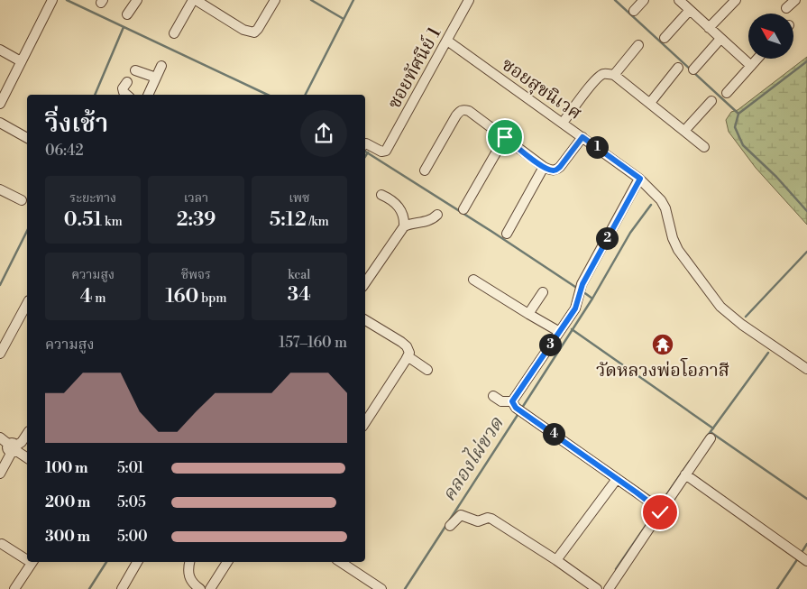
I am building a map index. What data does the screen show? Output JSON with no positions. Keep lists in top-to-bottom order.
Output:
{
  "streets": {
    "street": ["ซอยทัศนีย์ 1", "ซอยสุขนิเวศ"]
  },
  "crossings": [
    ["ซอยทัศนีย์ 1", "ซอยสุขนิเวศ"]
  ],
  "water": ["คลองไผ่ขวด"],
  "places": {
    "temple": ["วัดหลวงพ่อโอภาสี"]
  },
  "north": "top left",
  "page": {
    "heading": ["วิ่งเช้า", "06:42"],
    "pins": [
      "1",
      "2",
      "3",
      "4"
    ],
    "stats": [
      ["ระยะทาง", "0.51 km"],
      ["เวลา", "2:39"],
      ["เพซ", "5:12 /km"],
      ["ความสูง", "4 m"],
      ["ชีพจร", "160 bpm"],
      ["kcal", "34"]
    ],
    "chart": ["ความสูง", "157–160 m"],
    "list": [
      {
        "name": "100 m",
        "note": "5:01"
      },
      {
        "name": "200 m",
        "note": "5:05"
      },
      {
        "name": "300 m",
        "note": "5:00"
      }
    ]
  }
}
